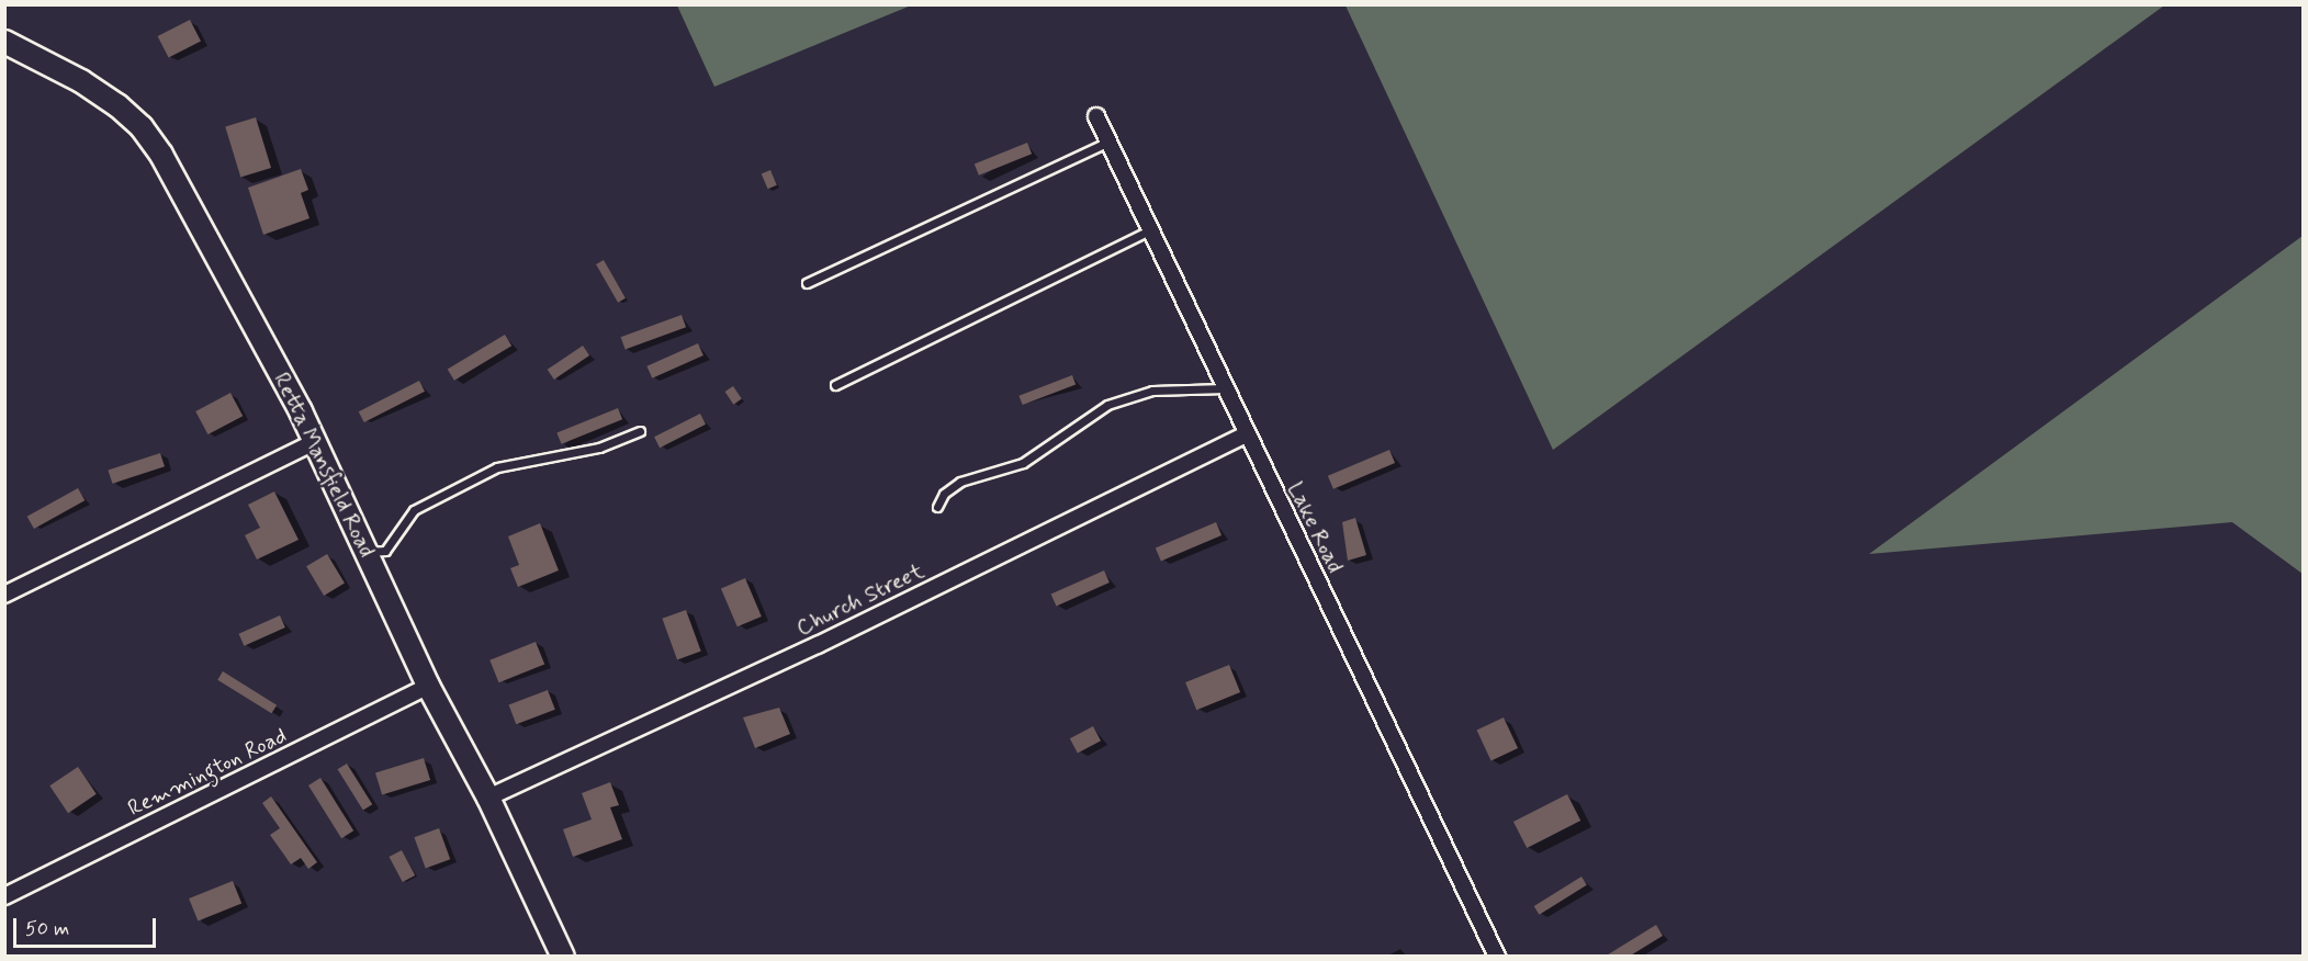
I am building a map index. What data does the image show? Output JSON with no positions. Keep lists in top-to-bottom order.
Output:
{
  "streets": {
    "street": [
      "Retta Mansfield Road",
      "Lake Road",
      "Church Street",
      "Remmington Road"
    ]
  },
  "crossings": [
    ["Retta Mansfield Road", "Church Street"],
    ["Retta Mansfield Road", "Remmington Road"],
    ["Lake Road", "Church Street"]
  ],
  "scale_bar": "50 m"
}
